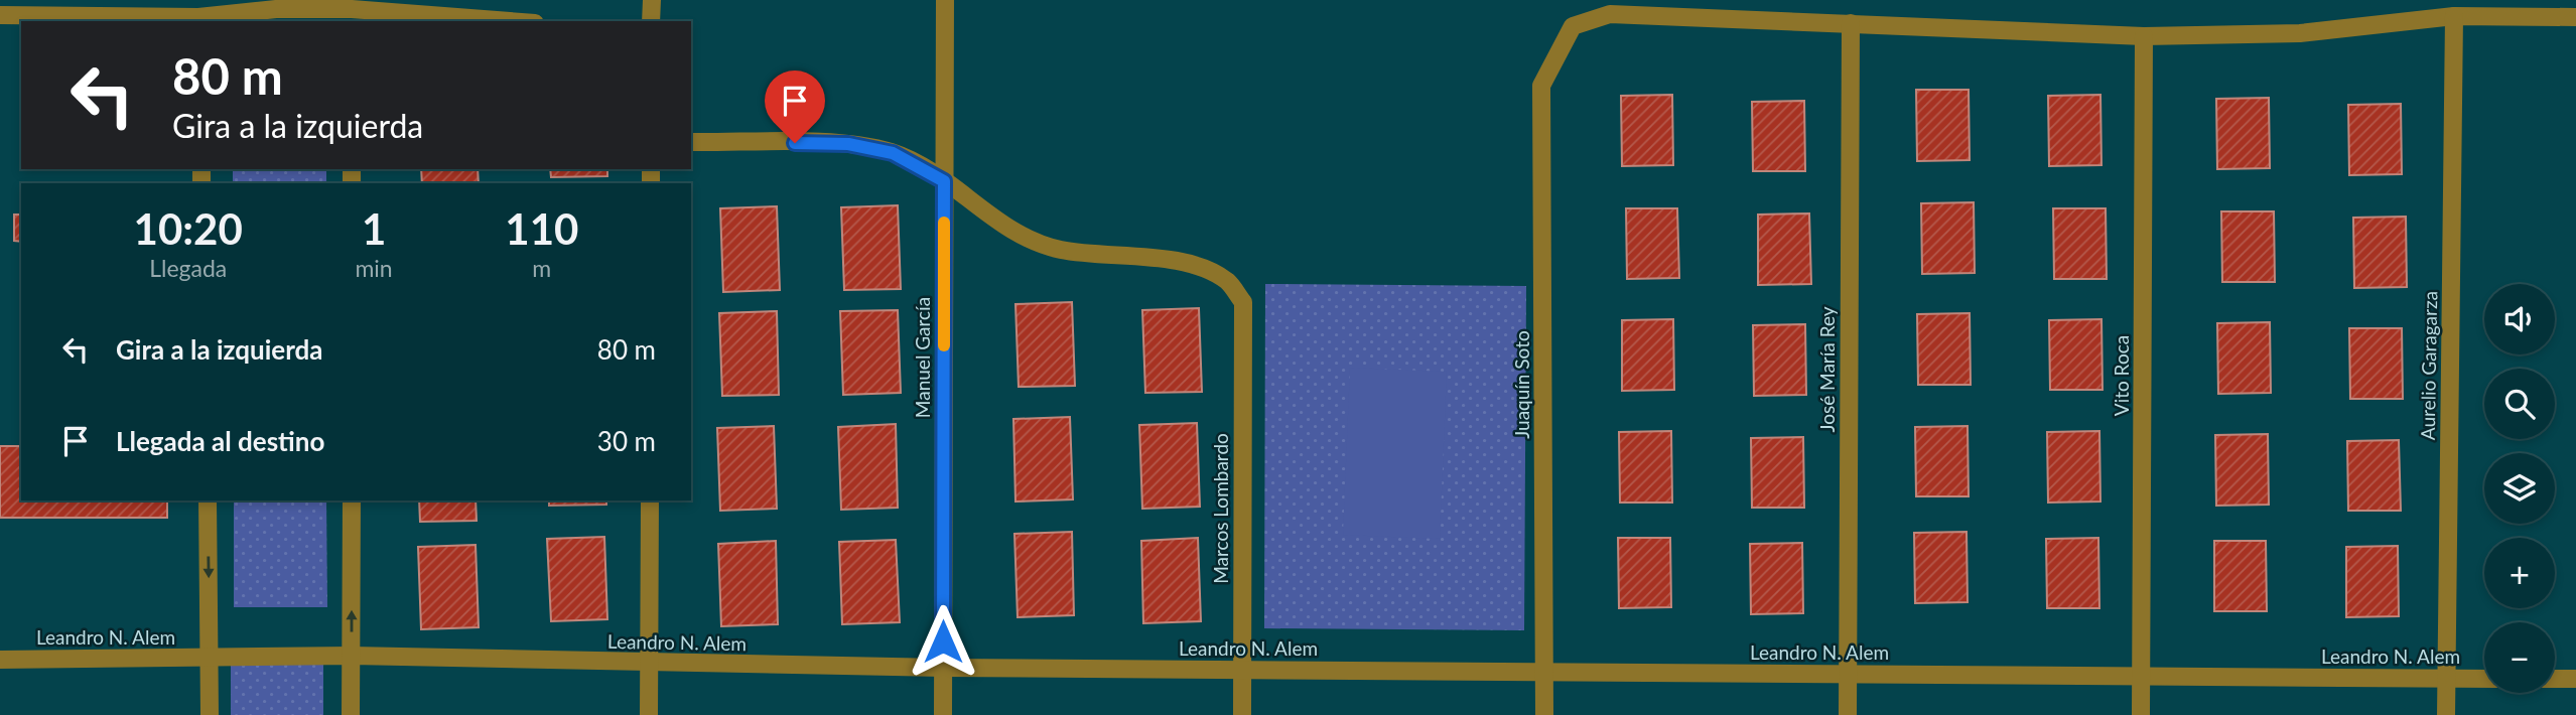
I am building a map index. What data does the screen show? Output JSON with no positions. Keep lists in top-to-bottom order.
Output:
{
  "streets": {
    "street": [
      "Manuel García",
      "Aurelio Garagarza",
      "José María Rey",
      "Vito Roca",
      "Juaquín Soto",
      "Marcos Lombardo",
      "Leandro N. Alem"
    ]
  },
  "crossings": [
    ["Manuel García", "Marcos Lombardo"],
    ["Manuel García", "Leandro N. Alem"],
    ["Aurelio Garagarza", "Juaquín Soto"],
    ["Aurelio Garagarza", "Leandro N. Alem"],
    ["José María Rey", "Juaquín Soto"],
    ["José María Rey", "Leandro N. Alem"],
    ["Vito Roca", "Juaquín Soto"],
    ["Vito Roca", "Leandro N. Alem"],
    ["Juaquín Soto", "Leandro N. Alem"],
    ["Marcos Lombardo", "Leandro N. Alem"]
  ],
  "page": {
    "turn": ["80 m", "Gira a la izquierda"],
    "eta": [
      "10:20",
      "Llegada",
      "1",
      "min",
      "110",
      "m"
    ],
    "map_buttons": ["+", "−"],
    "list": [
      {
        "name": "Gira a la izquierda",
        "value": "80 m"
      },
      {
        "name": "Llegada al destino",
        "value": "30 m"
      }
    ]
  }
}
